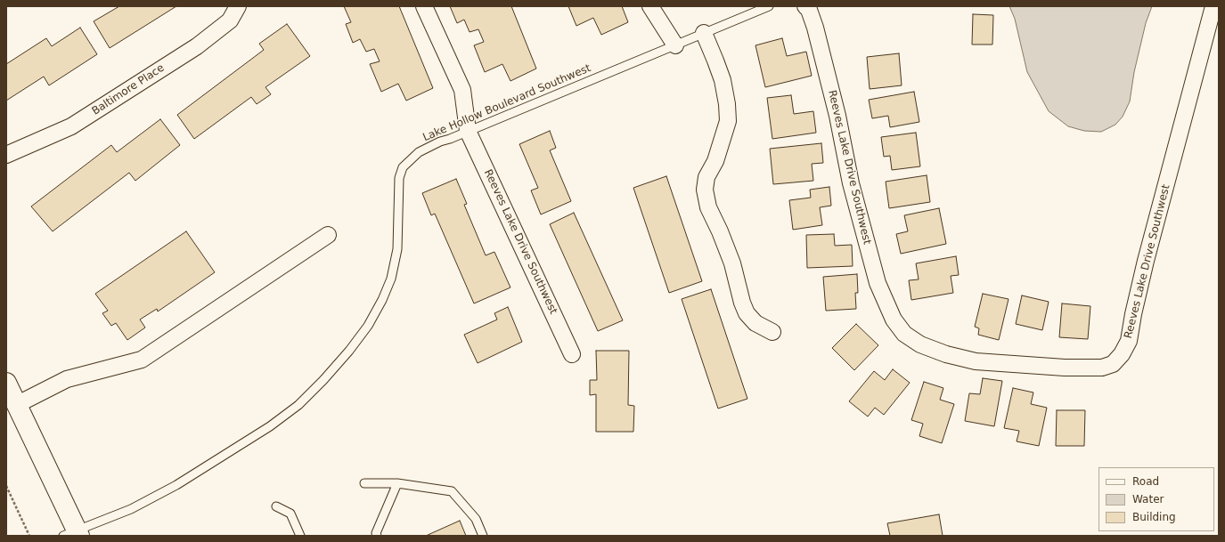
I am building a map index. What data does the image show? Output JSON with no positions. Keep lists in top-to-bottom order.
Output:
{
  "streets": {
    "street": ["Baltimore Place", "Reeves Lake Drive Southwest"],
    "lane": ["Lake Hollow Boulevard Southwest"]
  },
  "crossings": [
    ["Lake Hollow Boulevard Southwest", "Reeves Lake Drive Southwest"]
  ],
  "legend": ["Road", "Water", "Building"]
}
